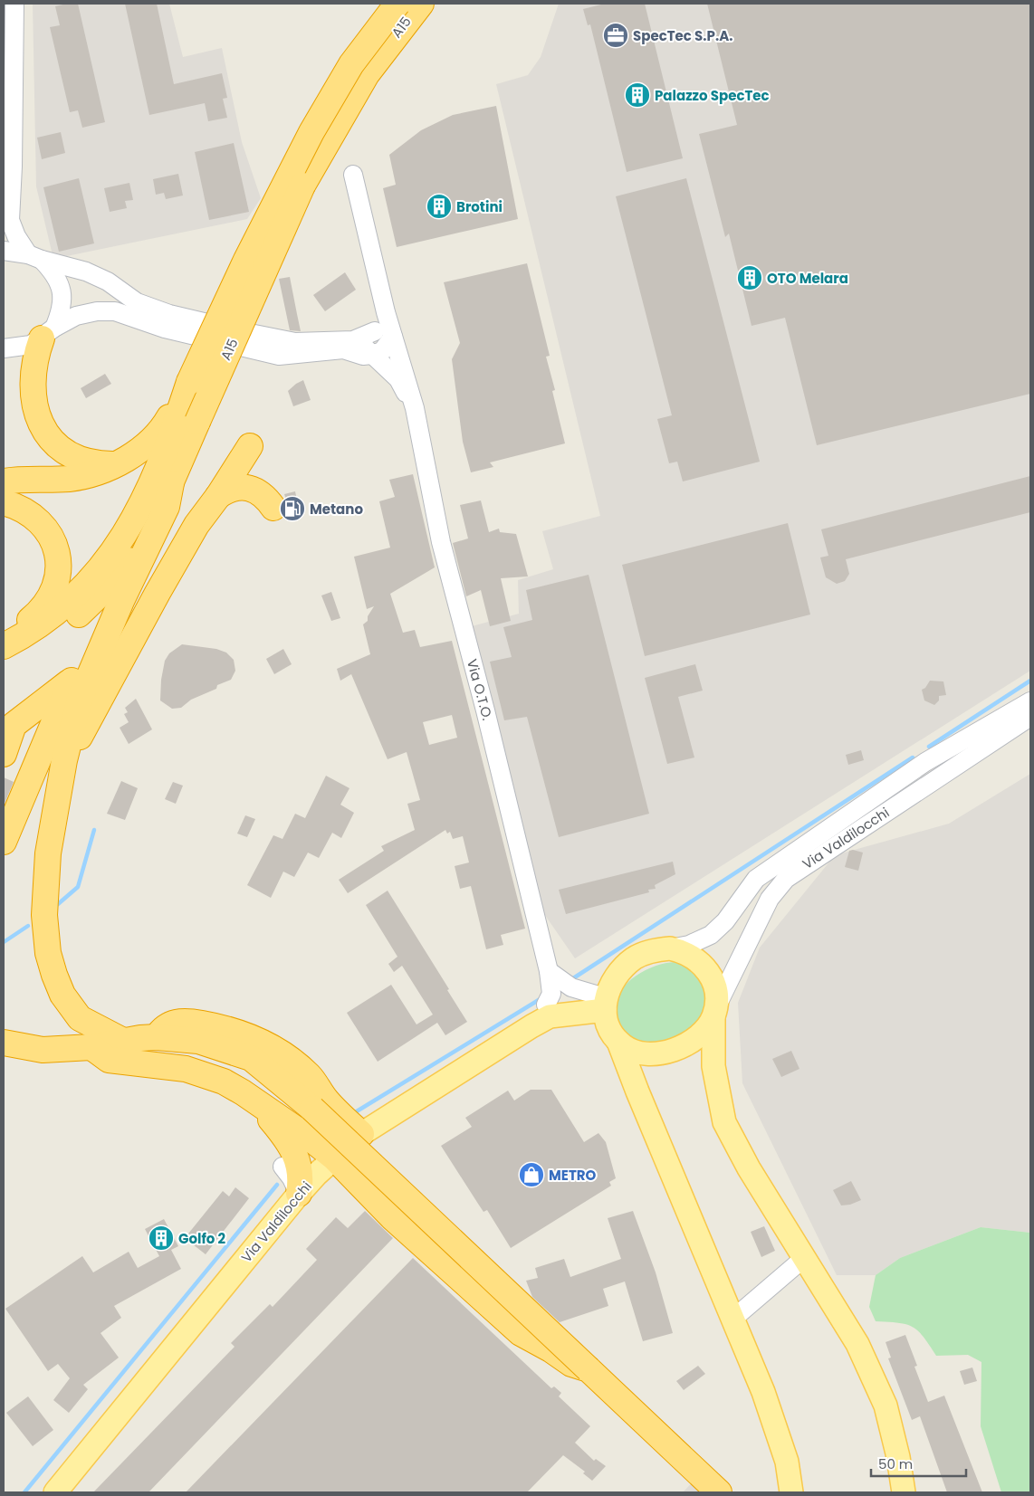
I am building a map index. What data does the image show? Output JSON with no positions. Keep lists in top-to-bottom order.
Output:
{
  "streets": {
    "highway": ["A15"],
    "main road": ["Via Valdilocchi"],
    "street": ["Via O.T.O."]
  },
  "crossings": [
    ["Via O.T.O.", "Via Valdilocchi"]
  ],
  "places": {
    "office": ["SpecTec S.P.A."],
    "building": [
      "Palazzo SpecTec",
      "Brotini",
      "OTO Melara",
      "Golfo 2"
    ],
    "fuel station": ["Metano"],
    "shop": ["METRO"]
  },
  "scale_bar": "50 m"
}
